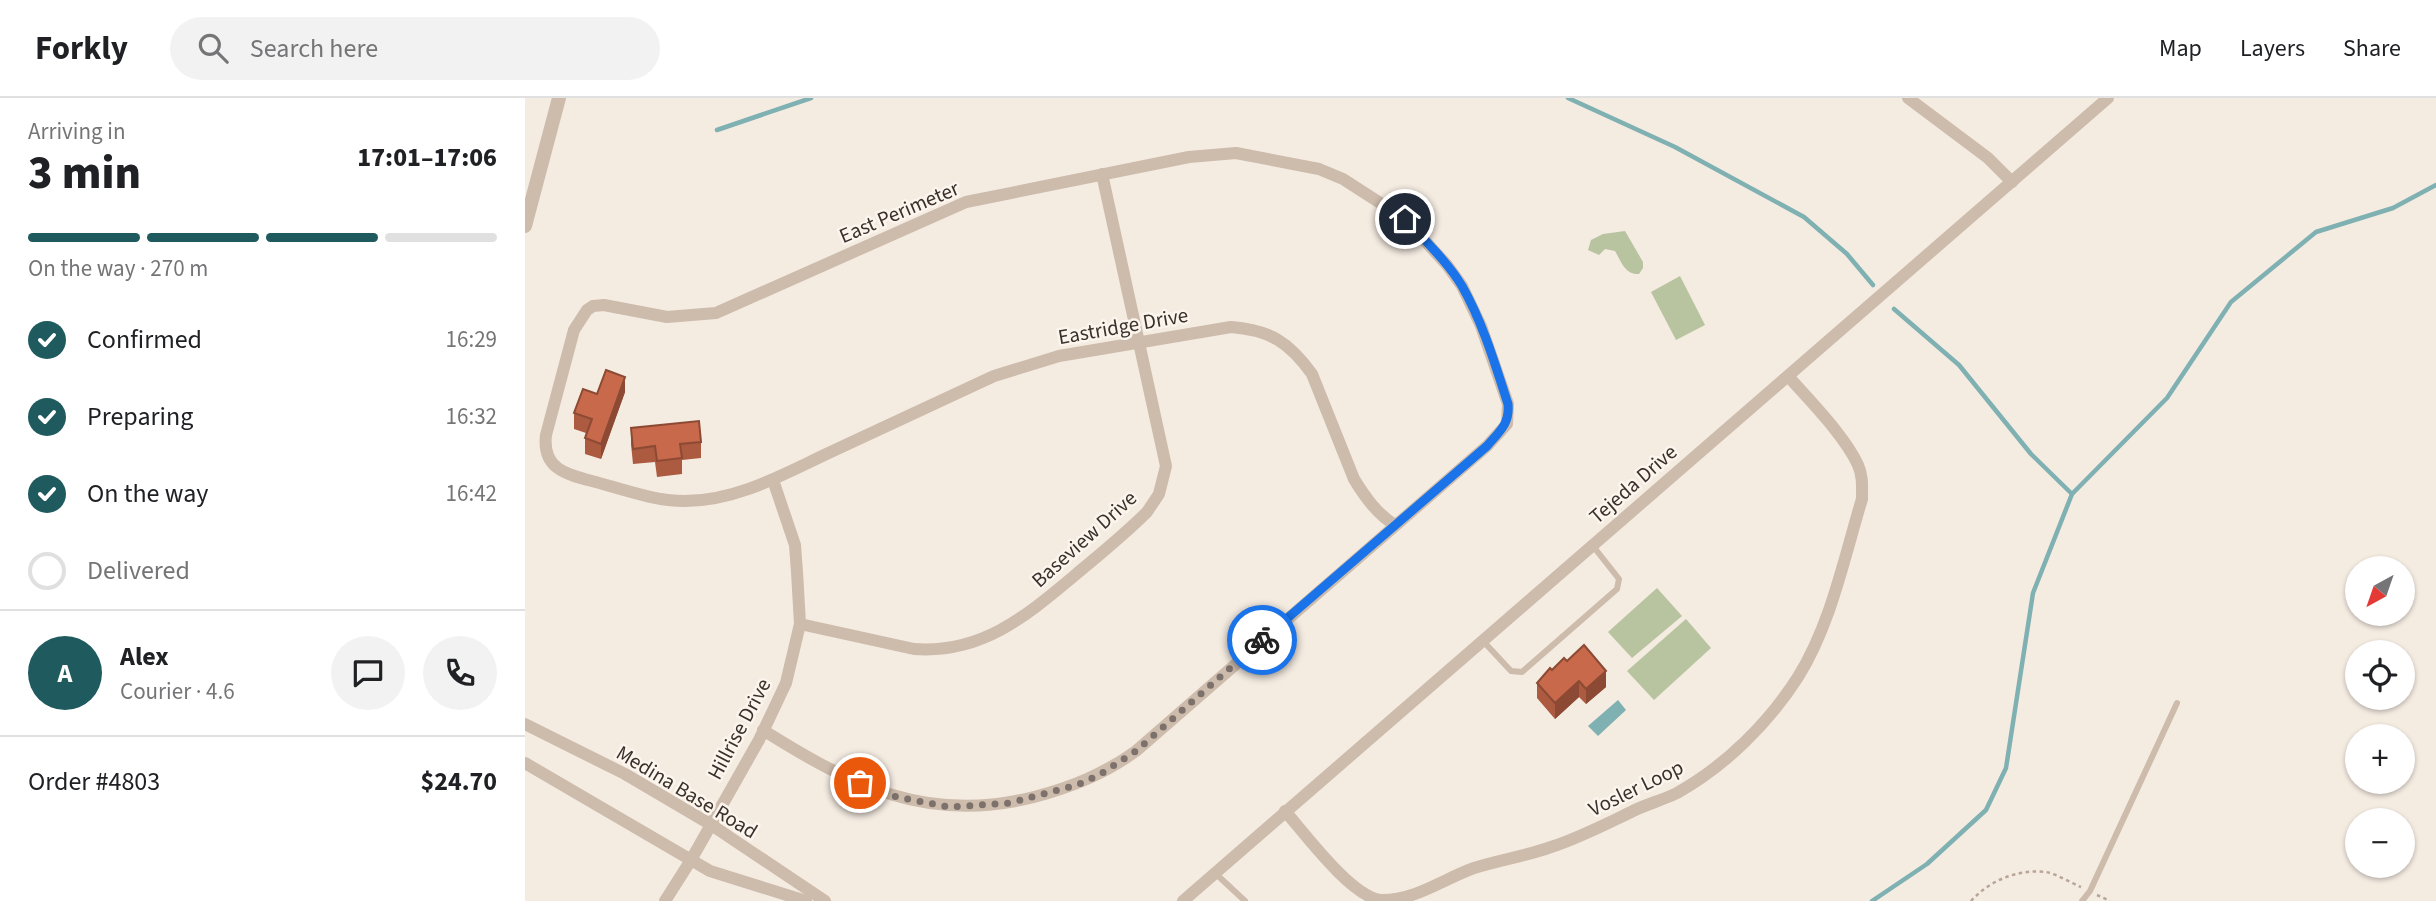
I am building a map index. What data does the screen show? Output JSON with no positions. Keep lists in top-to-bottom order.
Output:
{
  "streets": {
    "street": [
      "East Perimeter",
      "Eastridge Drive",
      "Tejeda Drive",
      "Baseview Drive",
      "Hillrise Drive",
      "Vosler Loop",
      "Medina Base Road"
    ]
  },
  "crossings": [
    ["East Perimeter", "Eastridge Drive"],
    ["East Perimeter", "Baseview Drive"],
    ["East Perimeter", "Hillrise Drive"],
    ["Eastridge Drive", "Baseview Drive"],
    ["Eastridge Drive", "Hillrise Drive"],
    ["Tejeda Drive", "Vosler Loop"],
    ["Baseview Drive", "Hillrise Drive"],
    ["Hillrise Drive", "Medina Base Road"]
  ],
  "north": "bottom left",
  "page": {
    "header": "Forkly",
    "search": "Search here",
    "nav": ["Map", "Layers", "Share"],
    "heading": ["3 min", "Arriving in", "17:01–17:06"],
    "panel": [
      "Alex",
      "Courier · 4.6",
      "Order #4803",
      "$24.70"
    ],
    "bar": "On the way · 270 m",
    "list": [
      ["Confirmed", "16:29"],
      ["Preparing", "16:32"],
      ["On the way", "16:42"],
      "Delivered"
    ],
    "map_buttons": ["+", "−"],
    "round": "A"
  }
}
